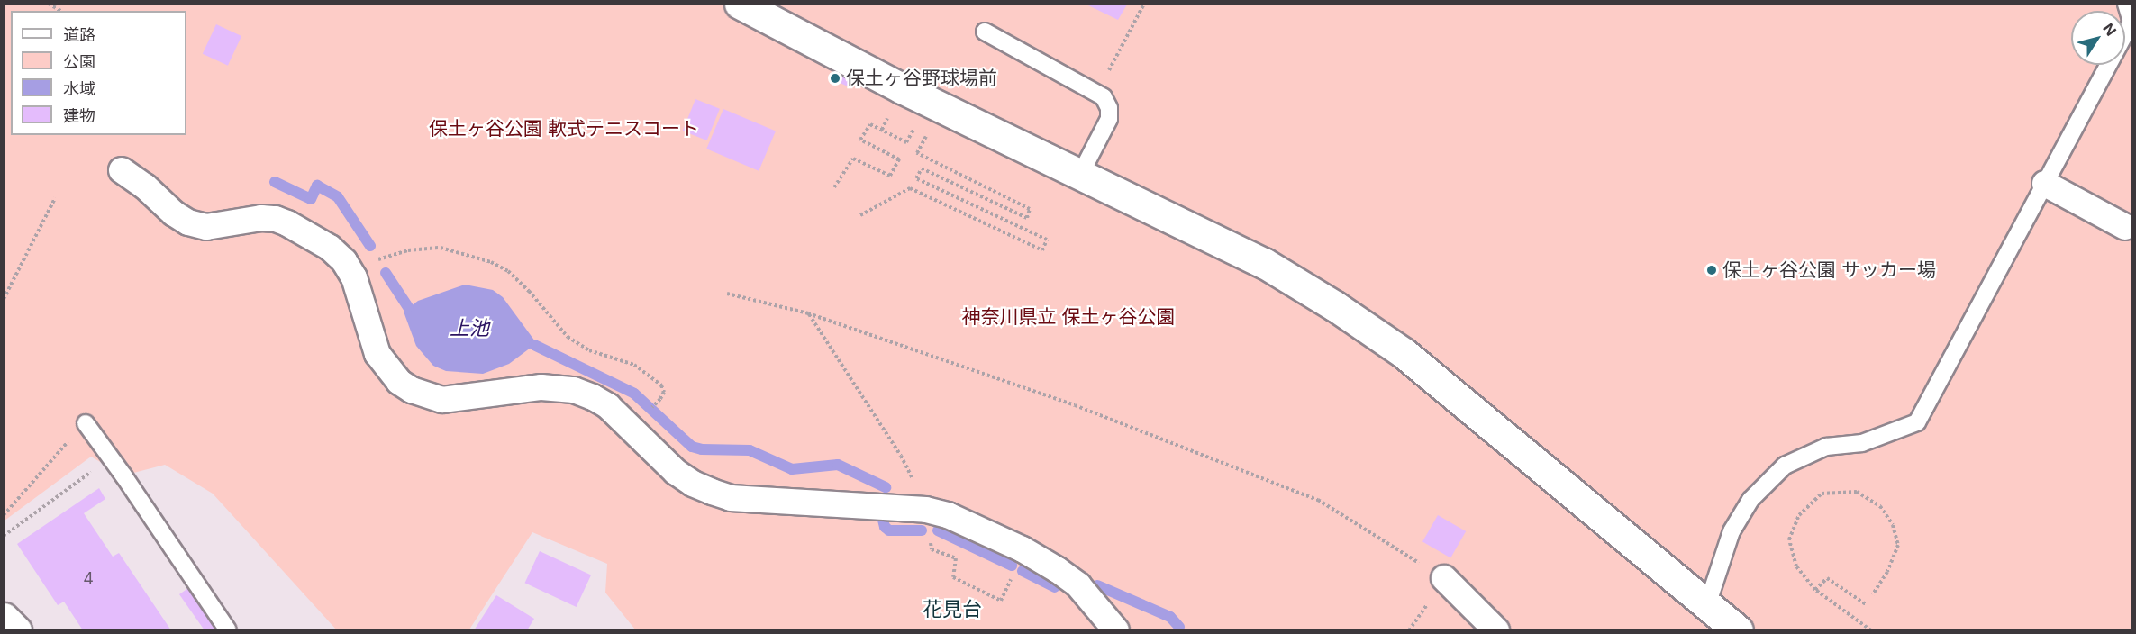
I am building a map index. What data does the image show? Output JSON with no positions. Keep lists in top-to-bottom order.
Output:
{
  "districts": ["花見台"],
  "water": ["上池"],
  "parks": ["保土ヶ谷公園 軟式テニスコート", "神奈川県立 保土ヶ谷公園"],
  "places": ["保土ヶ谷野球場前", "保土ヶ谷公園 サッカー場"],
  "house_numbers": ["4"],
  "legend": [
    "道路",
    "公園",
    "水域",
    "建物"
  ],
  "north": "top right"
}
